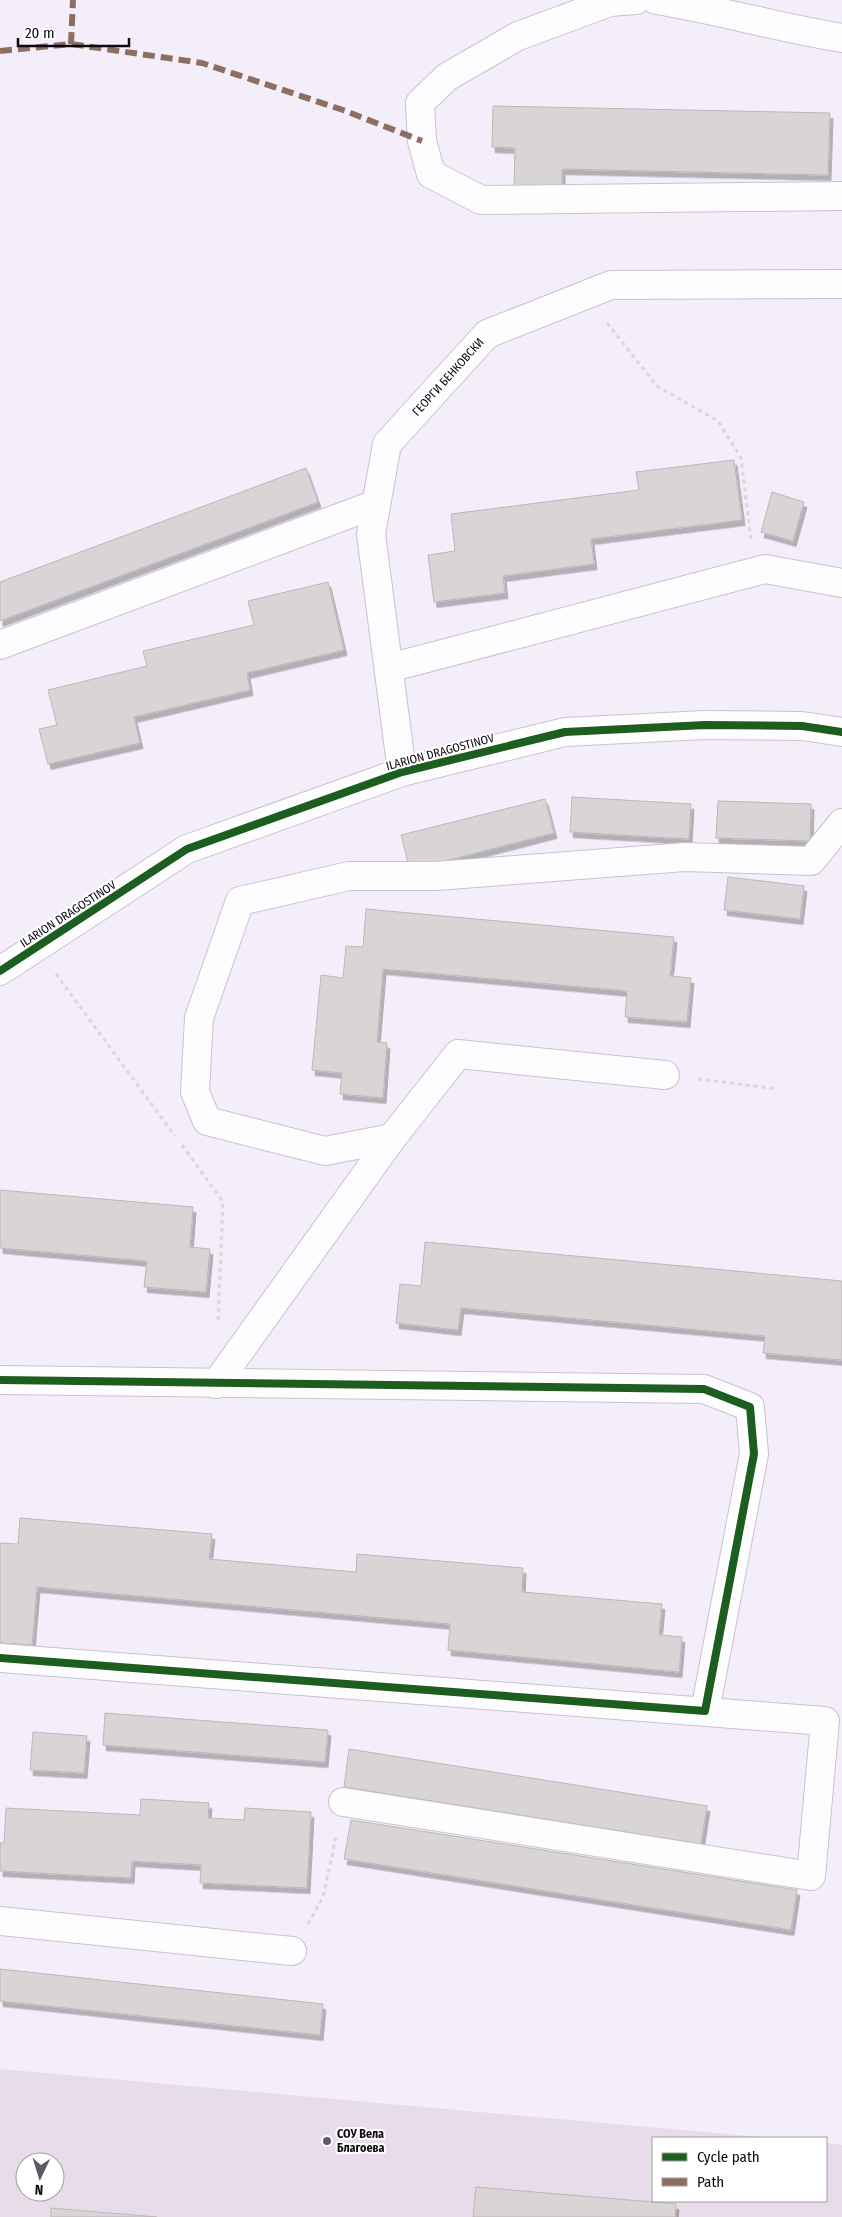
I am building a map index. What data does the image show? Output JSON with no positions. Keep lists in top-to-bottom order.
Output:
{
  "streets": {
    "street": ["ГЕОРГИ БЕНКОВСКИ", "ILARION DRAGOSTINOV"]
  },
  "crossings": [
    ["ГЕОРГИ БЕНКОВСКИ", "ILARION DRAGOSTINOV"]
  ],
  "places": ["СОУ Вела Благоева"],
  "legend": ["Cycle path", "Path"],
  "scale_bar": "20 m",
  "north": "bottom"
}
